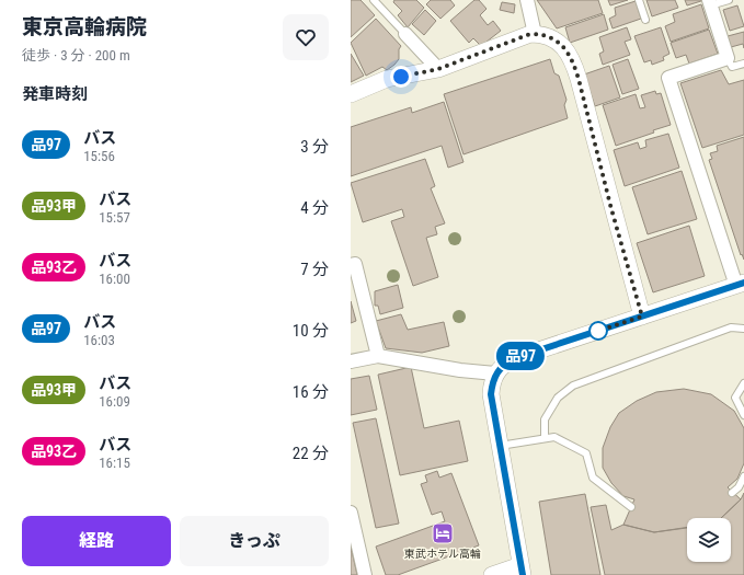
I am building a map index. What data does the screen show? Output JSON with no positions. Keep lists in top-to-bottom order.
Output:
{
  "places": {
    "hotel": ["東武ホテル高輪"]
  },
  "lines": ["bus line 品97"],
  "page": {
    "heading": [
      ["東京高輪病院", "徒歩 · 3 分 · 200 m"],
      "発車時刻"
    ],
    "on_map": "品97",
    "list": [
      {
        "mark": "品97",
        "name": "バス",
        "note": "15:56",
        "value": "3 分"
      },
      {
        "mark": "品93甲",
        "name": "バス",
        "note": "15:57",
        "value": "4 分"
      },
      {
        "mark": "品93乙",
        "name": "バス",
        "note": "16:00",
        "value": "7 分"
      },
      {
        "mark": "品97",
        "name": "バス",
        "note": "16:03",
        "value": "10 分"
      },
      {
        "mark": "品93甲",
        "name": "バス",
        "note": "16:09",
        "value": "16 分"
      },
      {
        "mark": "品93乙",
        "name": "バス",
        "note": "16:15",
        "value": "22 分"
      }
    ],
    "buttons": ["経路", "きっぷ"]
  }
}
